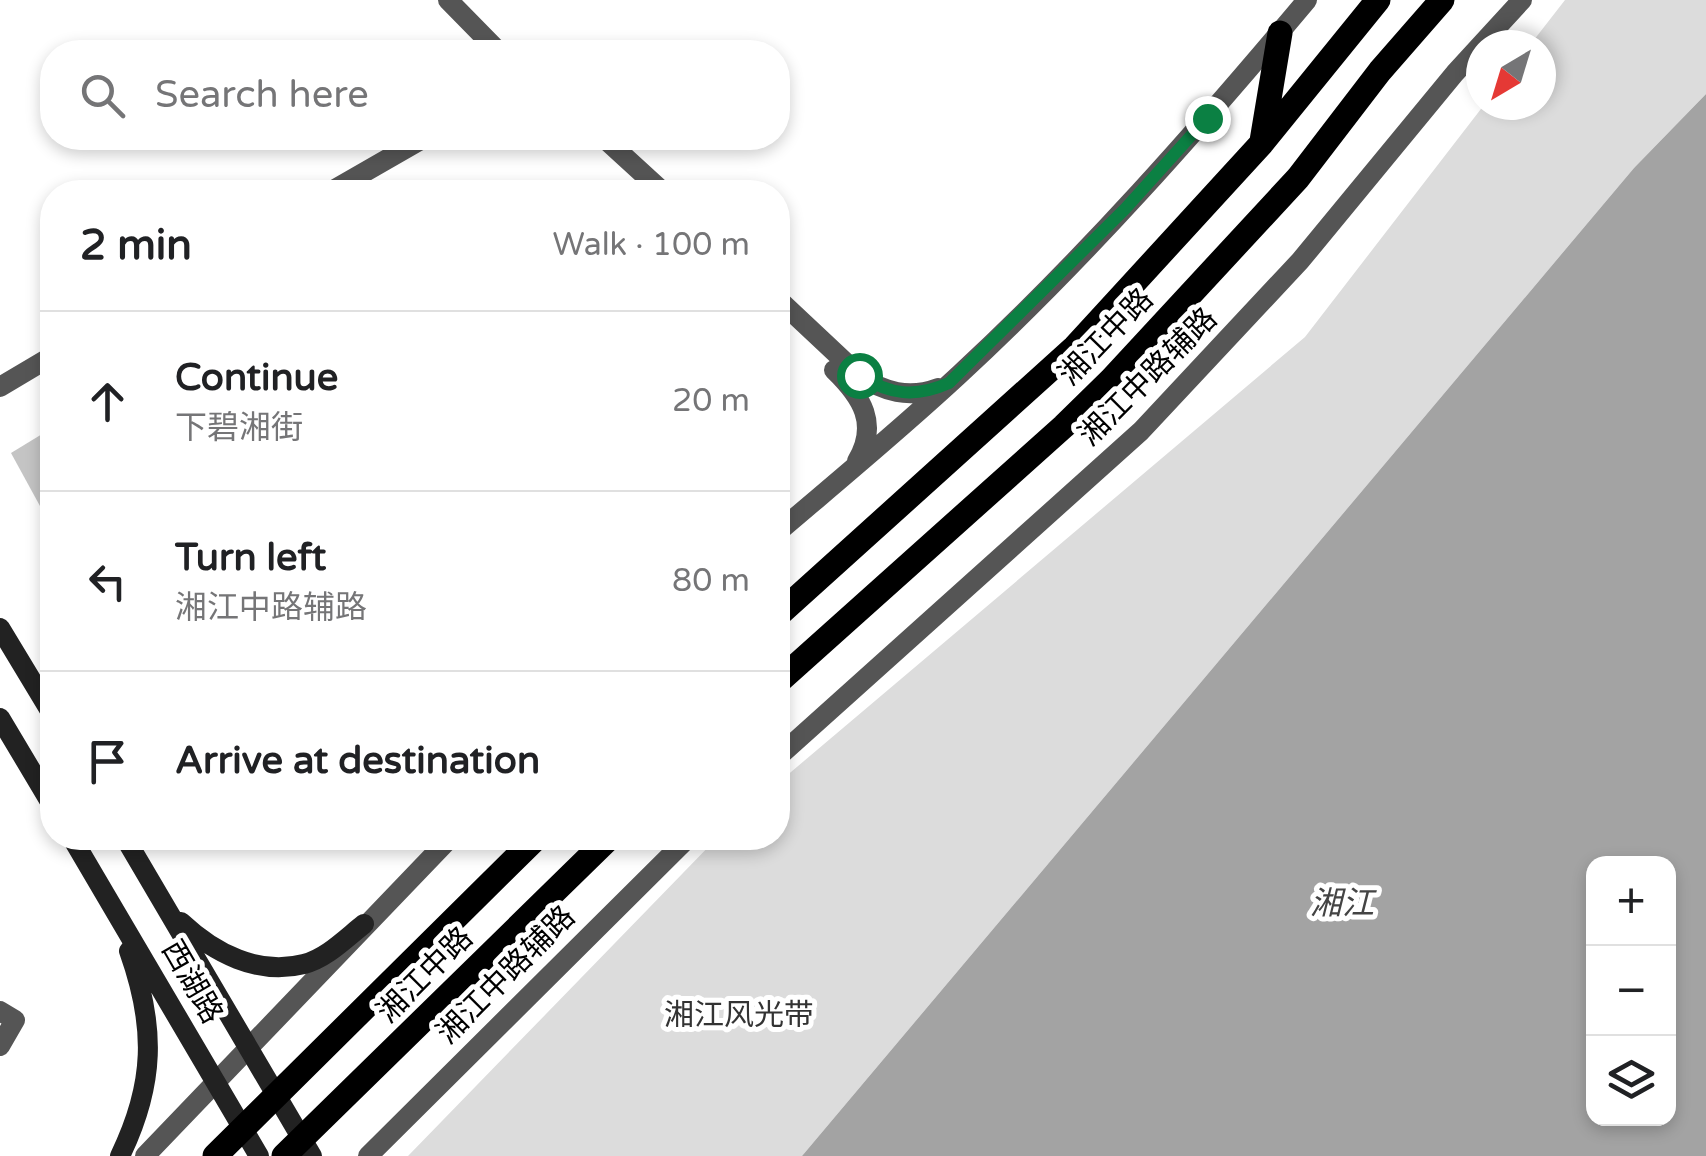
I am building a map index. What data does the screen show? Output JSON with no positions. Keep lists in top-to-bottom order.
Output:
{
  "streets": {
    "main road": ["湘江中路", "西湖路"],
    "street": ["湘江中路辅路"]
  },
  "crossings": [
    ["湘江中路", "西湖路"]
  ],
  "water": ["湘江"],
  "parks": ["湘江风光带"],
  "north": "bottom left",
  "page": {
    "search": "Search here",
    "heading": ["2 min", "Walk · 100 m"],
    "list": [
      ["Continue", "下碧湘街", "20 m"],
      ["Turn left", "湘江中路辅路", "80 m"],
      "Arrive at destination"
    ],
    "map_buttons": ["+", "−"]
  }
}
